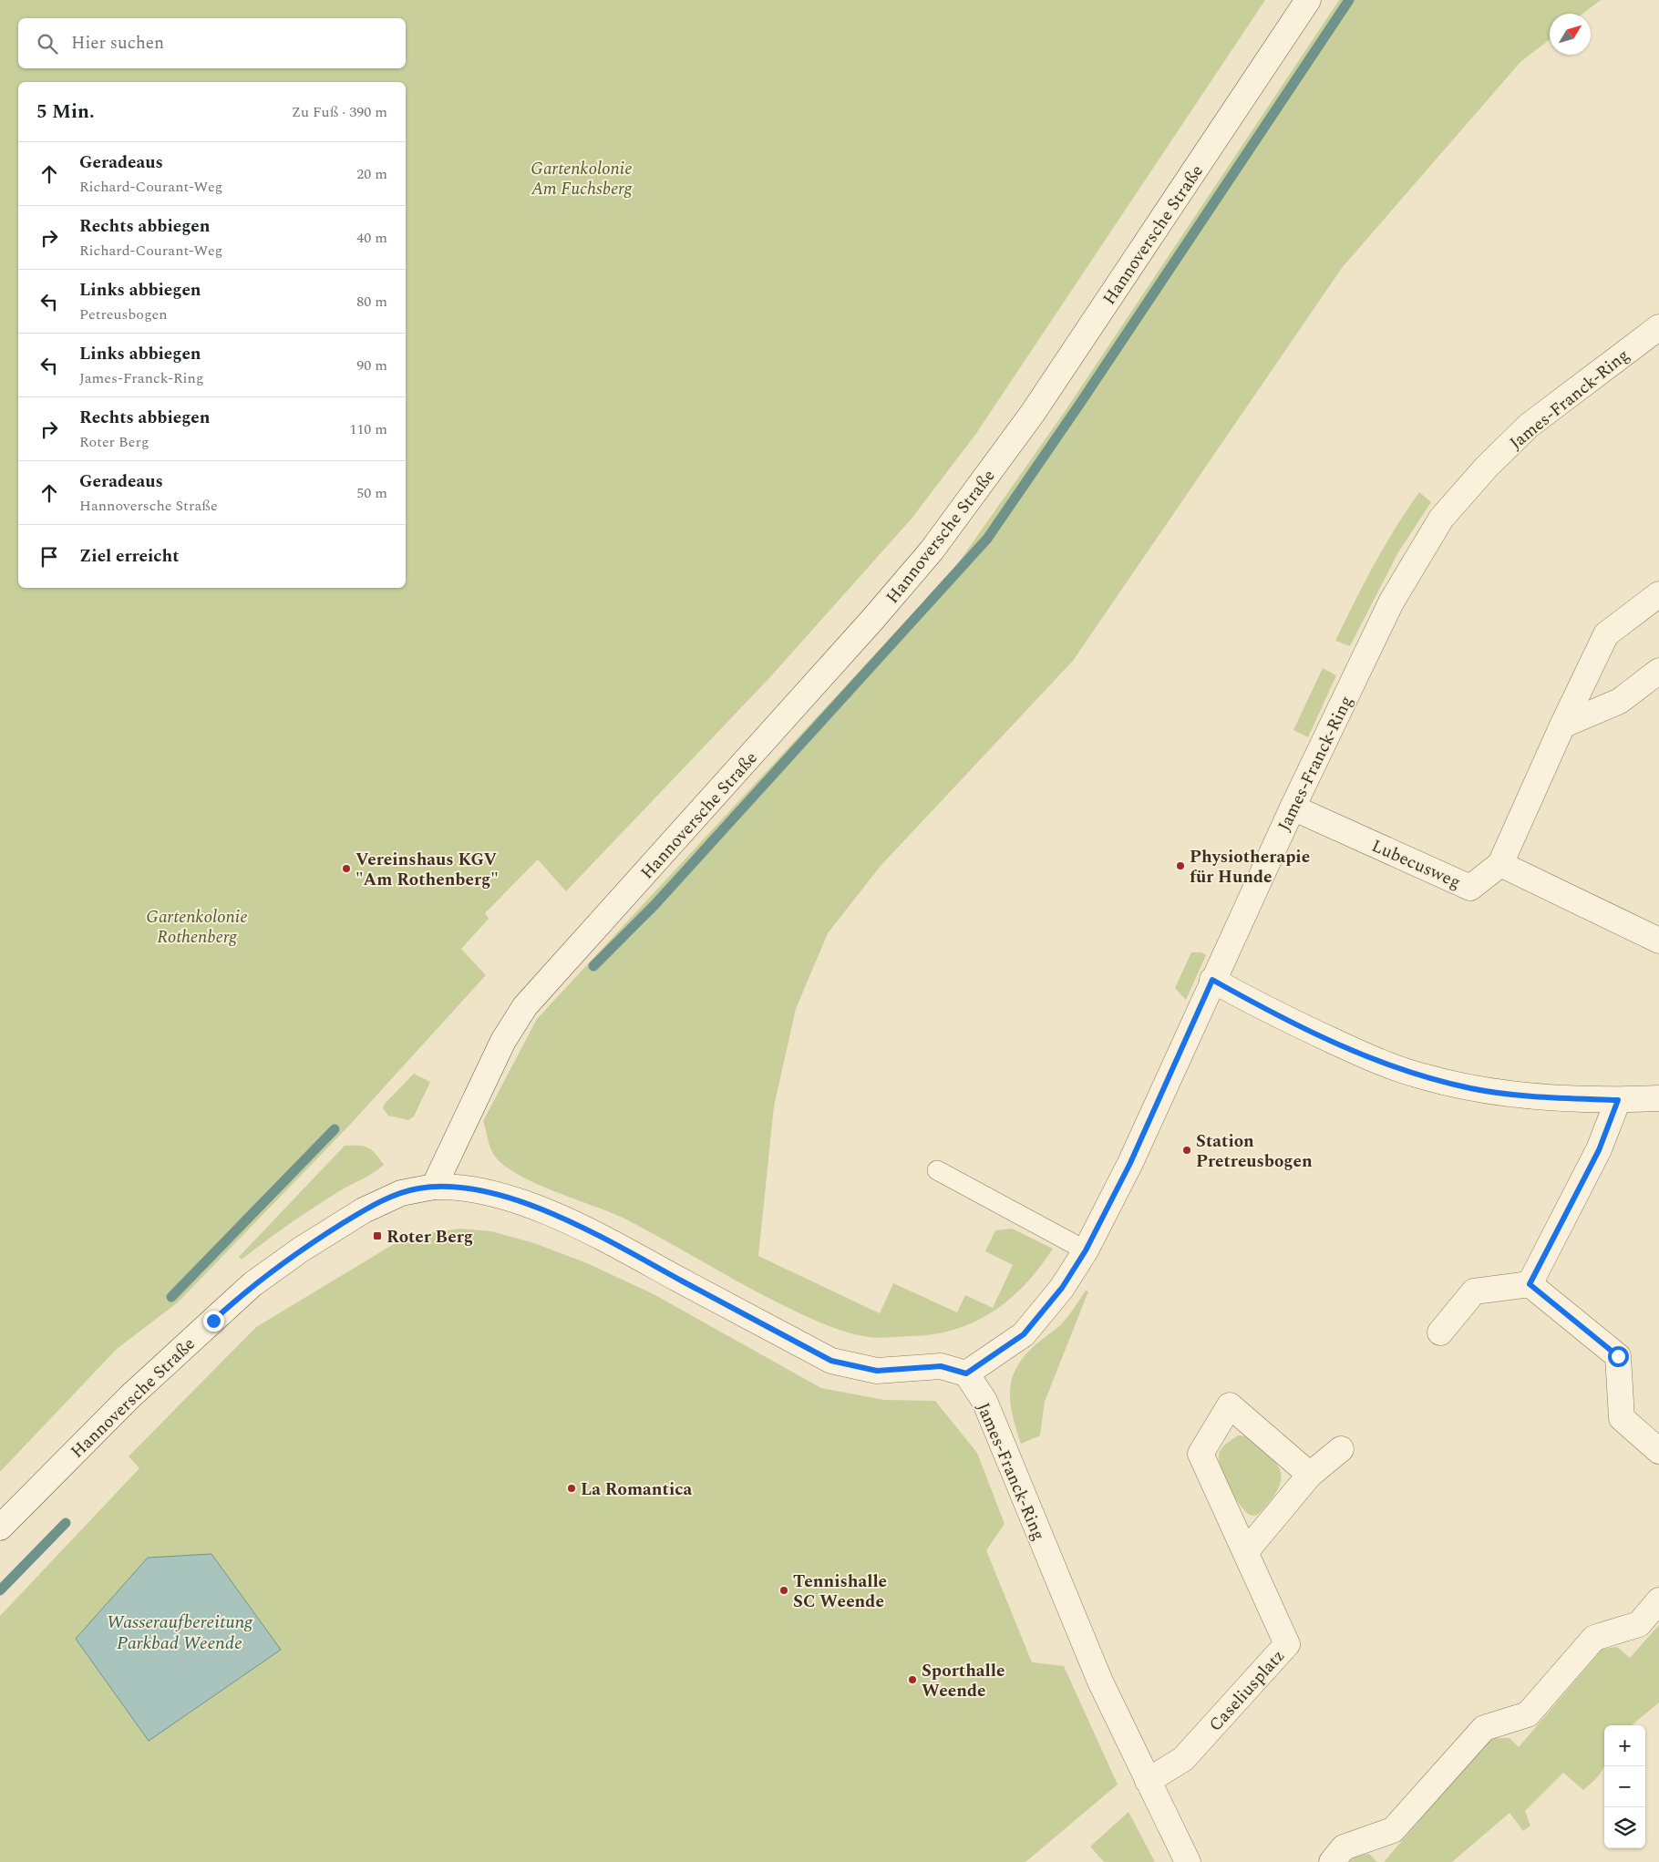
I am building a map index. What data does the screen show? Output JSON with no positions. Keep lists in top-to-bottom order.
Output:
{
  "streets": {
    "street": [
      "Hannoversche Straße",
      "James-Franck-Ring",
      "Lubecusweg",
      "Caseliusplatz"
    ]
  },
  "crossings": [
    ["James-Franck-Ring", "Lubecusweg"],
    ["James-Franck-Ring", "Caseliusplatz"]
  ],
  "water": ["Wasseraufbereitung Parkbad Weende"],
  "parks": ["Gartenkolonie Am Fuchsberg", "Gartenkolonie Rothenberg"],
  "places": {
    "other": [
      "Physiotherapie für Hunde",
      "Vereinshaus KGV \"Am Rothenberg\"",
      "Station Pretreusbogen",
      "La Romantica",
      "Tennishalle SC Weende",
      "Sporthalle Weende"
    ],
    "transit": ["Roter Berg"]
  },
  "north": "top right",
  "page": {
    "search": "Hier suchen",
    "heading": ["5 Min.", "Zu Fuß · 390 m"],
    "list": [
      ["Geradeaus", "Richard-Courant-Weg", "20 m"],
      ["Rechts abbiegen", "Richard-Courant-Weg", "40 m"],
      ["Links abbiegen", "Petreusbogen", "80 m"],
      ["Links abbiegen", "James-Franck-Ring", "90 m"],
      ["Rechts abbiegen", "Roter Berg", "110 m"],
      ["Geradeaus", "Hannoversche Straße", "50 m"],
      "Ziel erreicht"
    ],
    "map_buttons": ["+", "−"]
  }
}
